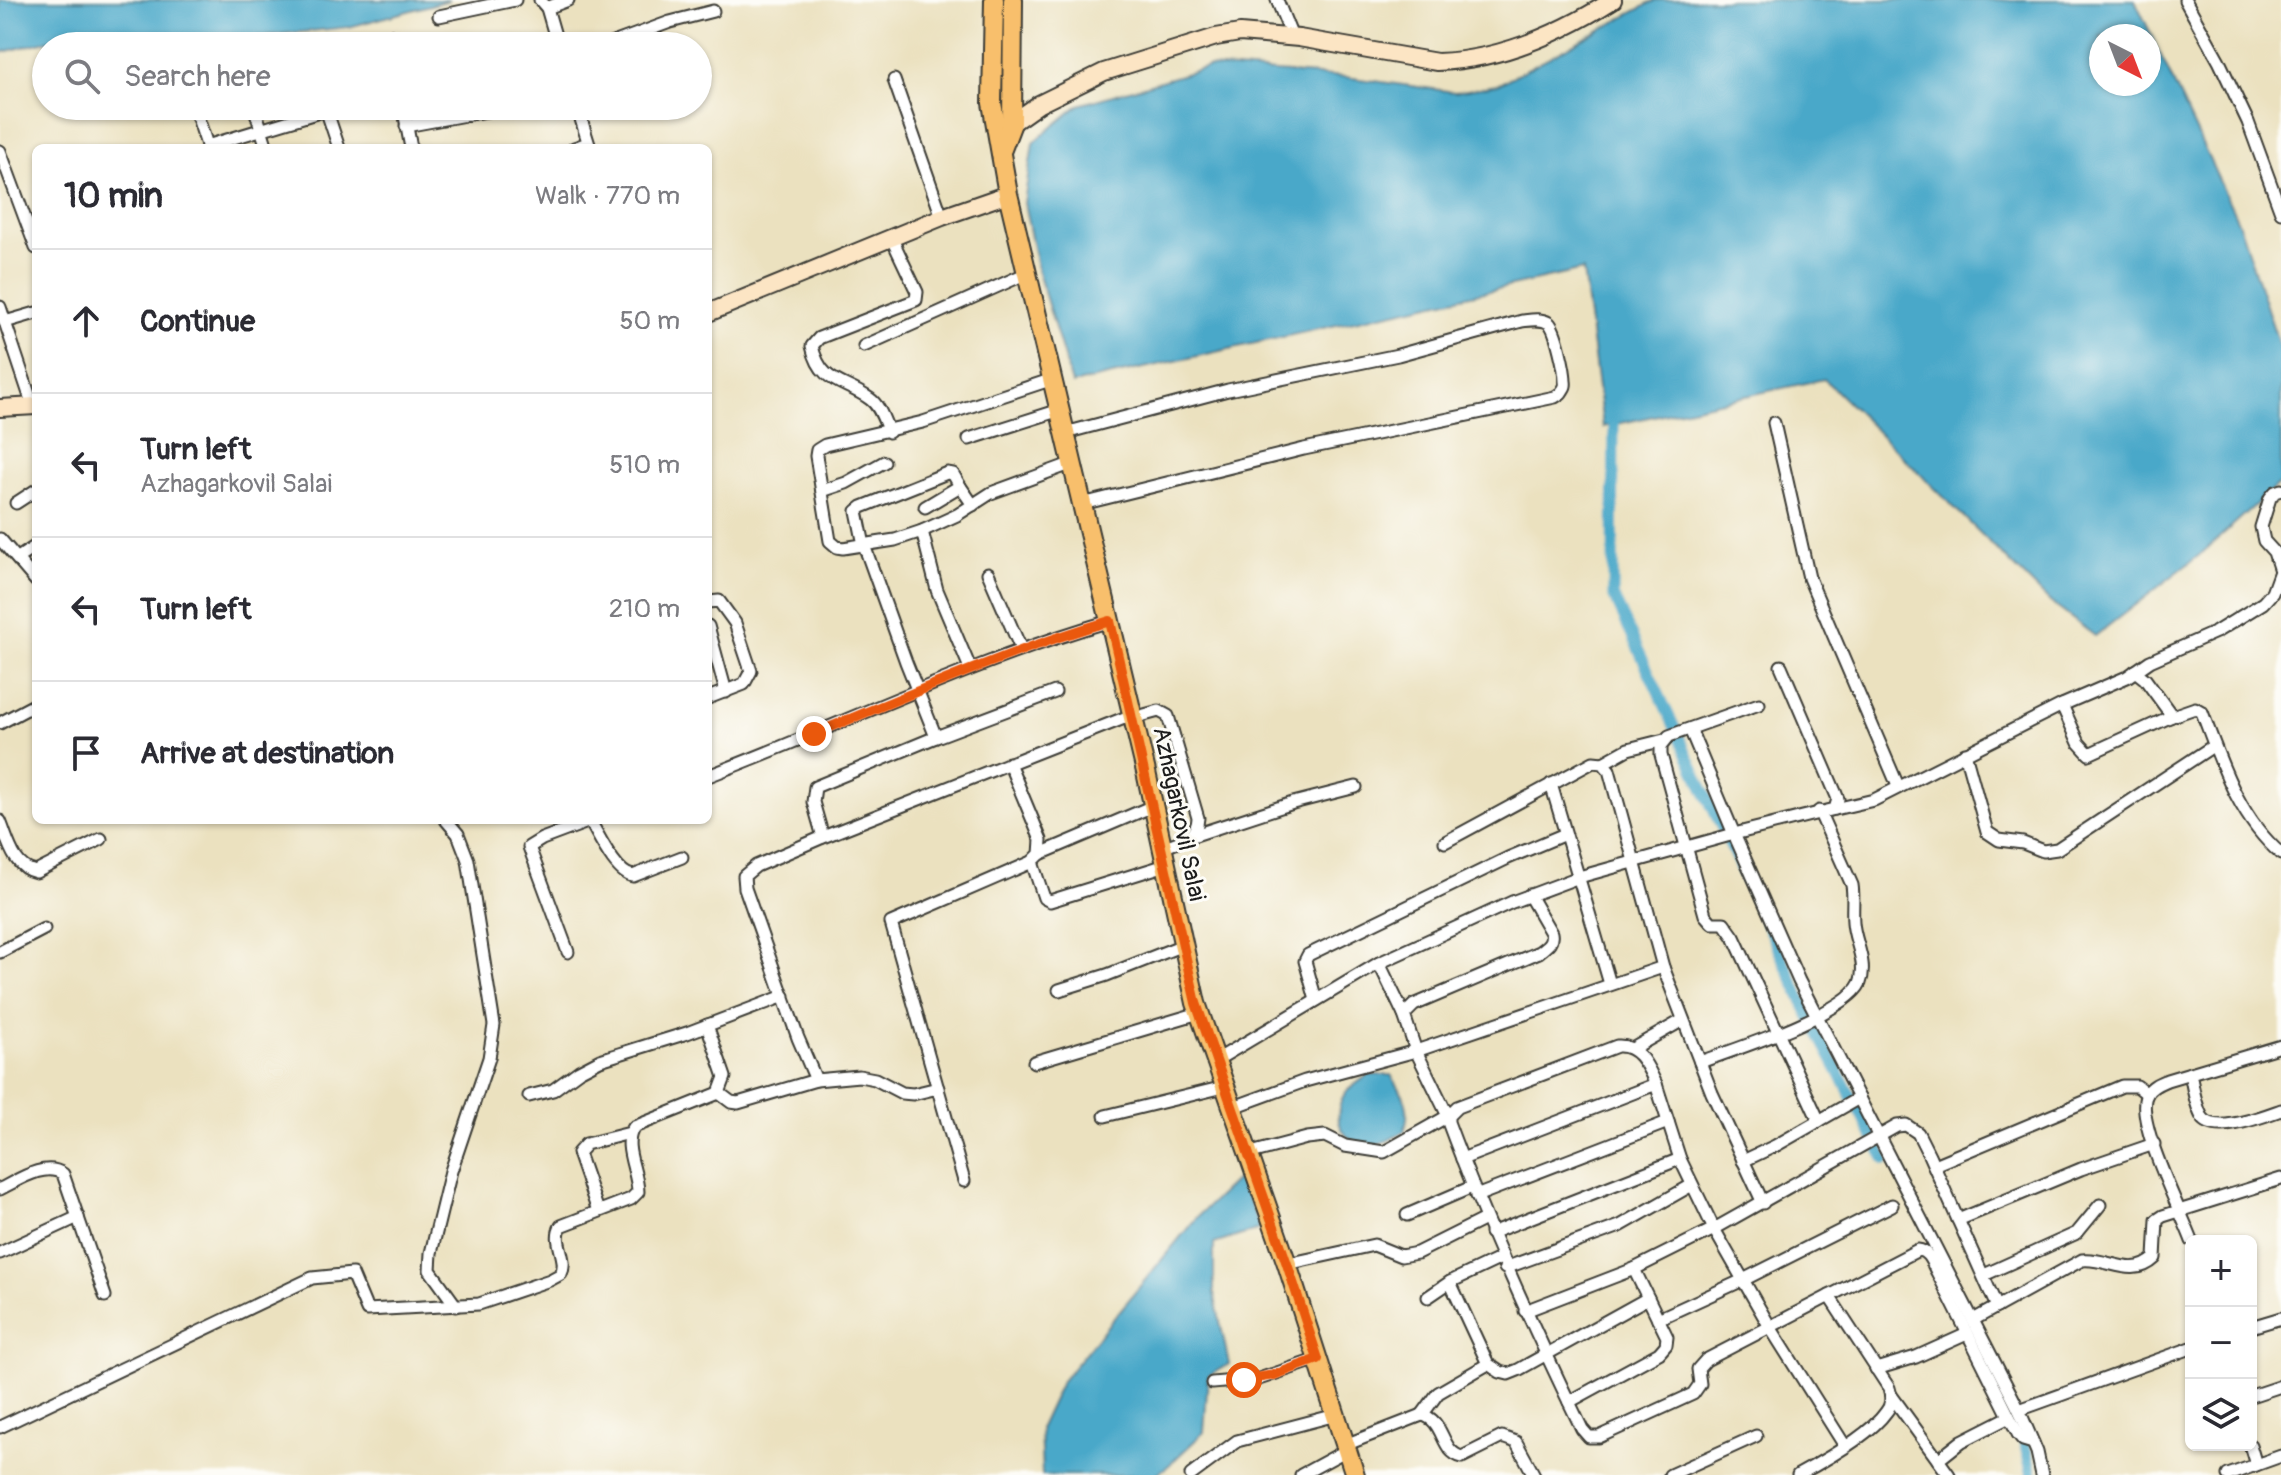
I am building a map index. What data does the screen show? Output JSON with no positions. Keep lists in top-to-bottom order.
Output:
{
  "streets": {
    "main road": ["Azhagarkovil Salai"]
  },
  "north": "bottom right",
  "page": {
    "search": "Search here",
    "heading": ["10 min", "Walk · 770 m"],
    "list": [
      ["Continue", "50 m"],
      ["Turn left", "Azhagarkovil Salai", "510 m"],
      ["Turn left", "210 m"],
      "Arrive at destination"
    ],
    "map_buttons": ["+", "−"]
  }
}
